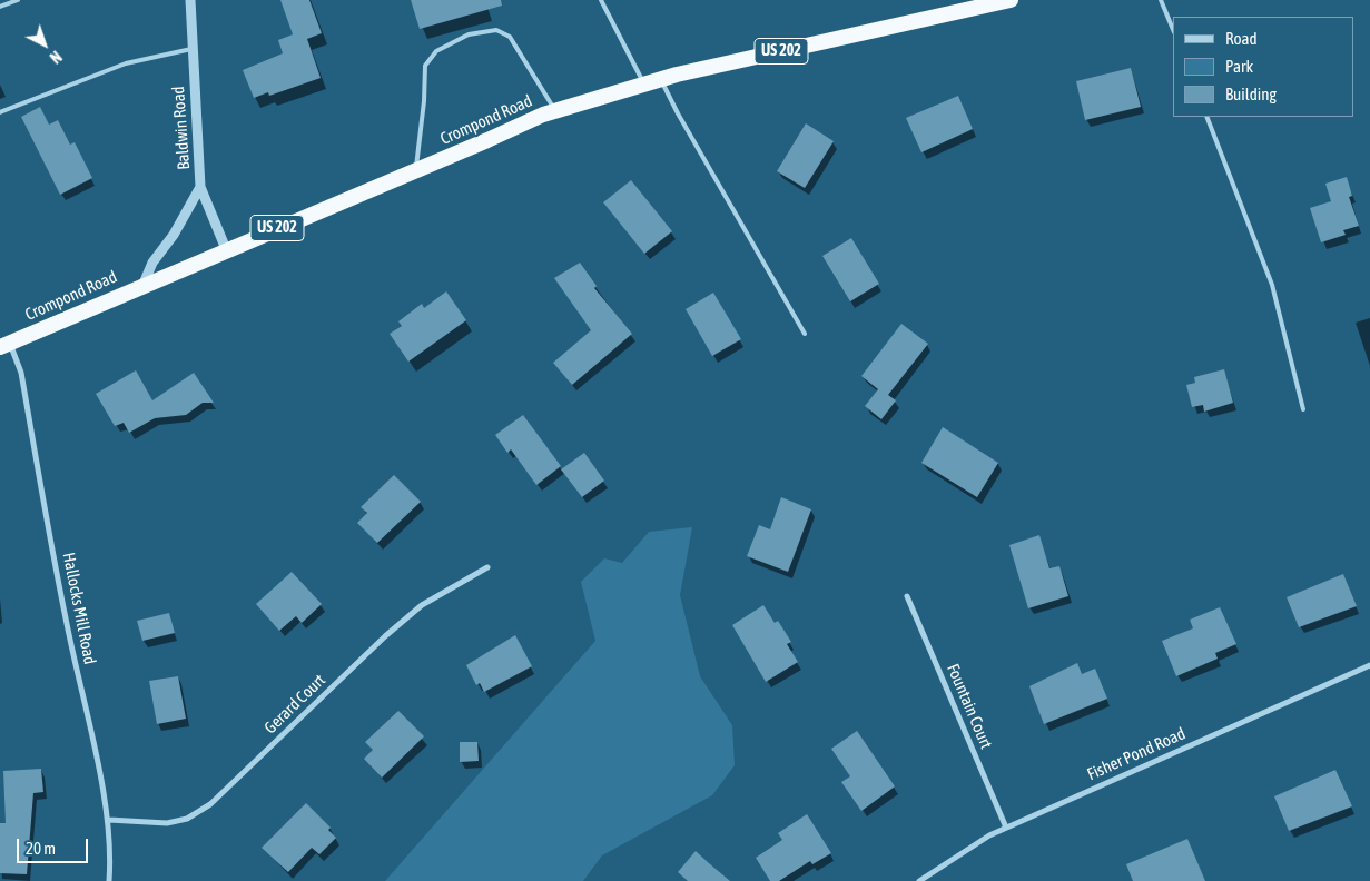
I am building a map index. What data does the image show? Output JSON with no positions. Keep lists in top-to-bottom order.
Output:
{
  "streets": {
    "highway": ["US 202", "Crompond Road"],
    "street": [
      "Baldwin Road",
      "Hallocks Mill Road",
      "Gerard Court",
      "Fountain Court",
      "Fisher Pond Road"
    ]
  },
  "crossings": [
    ["Crompond Road", "Baldwin Road"],
    ["Crompond Road", "Hallocks Mill Road"],
    ["Hallocks Mill Road", "Gerard Court"],
    ["Fountain Court", "Fisher Pond Road"]
  ],
  "legend": ["Road", "Park", "Building"],
  "scale_bar": "20 m",
  "north": "bottom right"
}
